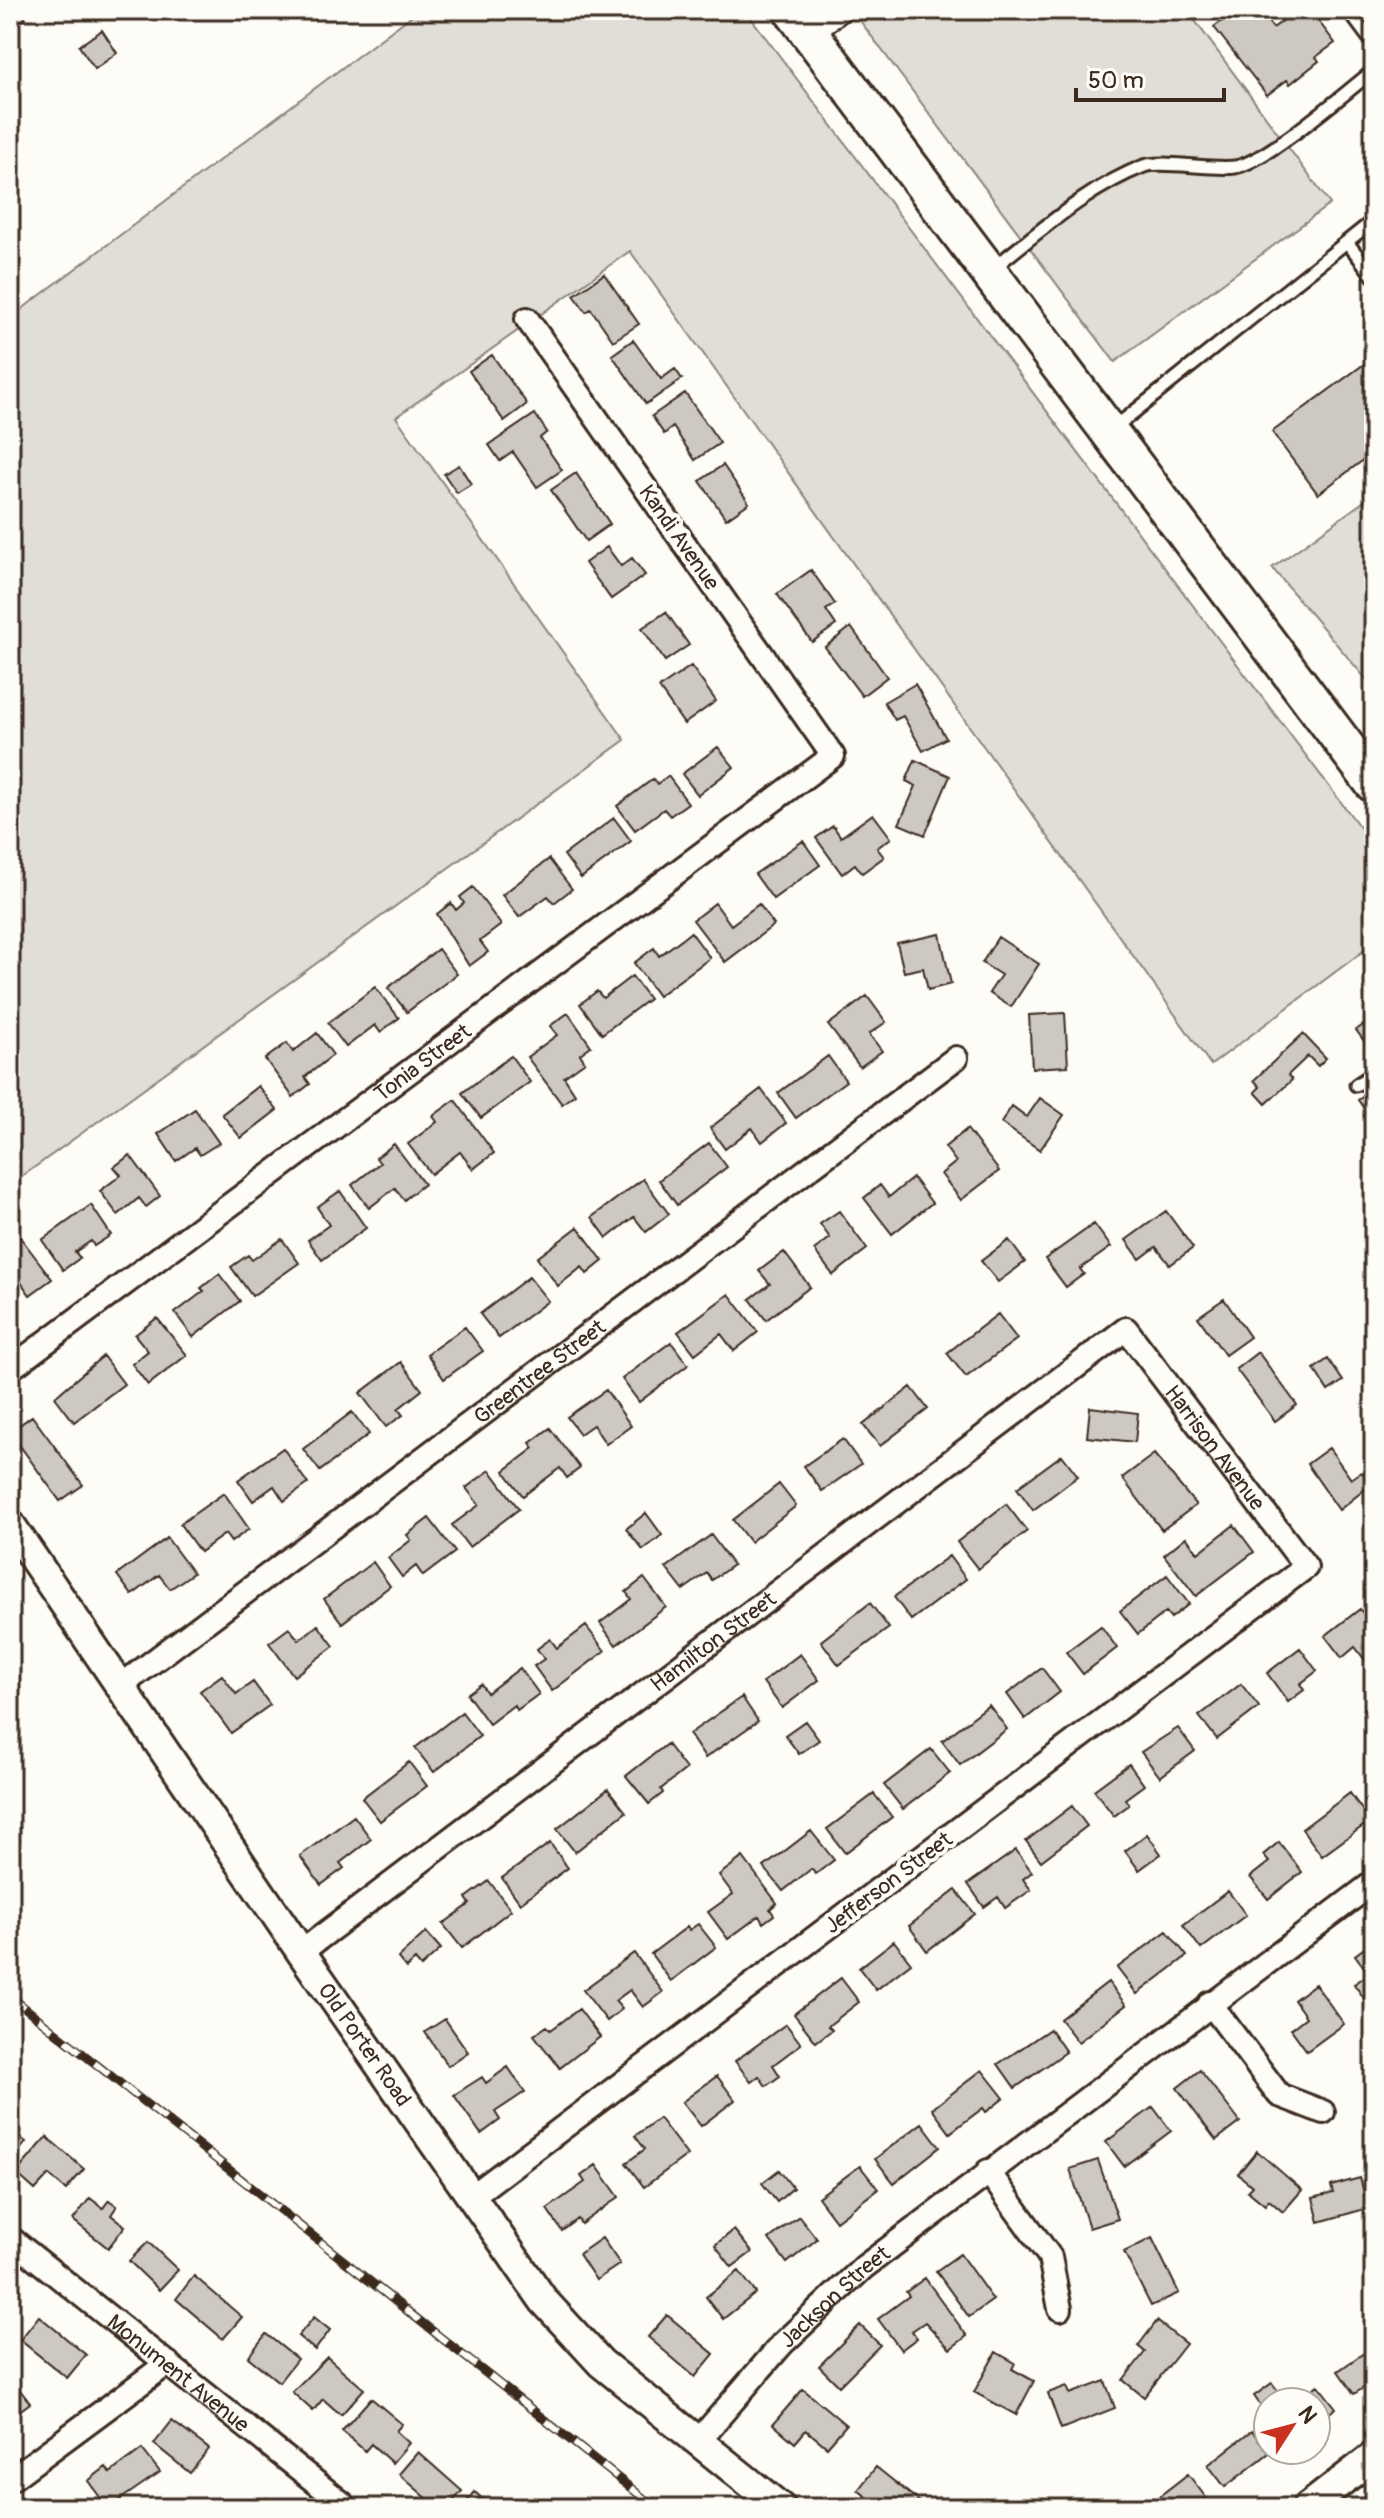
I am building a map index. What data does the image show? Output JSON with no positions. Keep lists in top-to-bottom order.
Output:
{
  "streets": {
    "street": [
      "Kandi Avenue",
      "Tonia Street",
      "Greentree Street",
      "Harrison Avenue",
      "Hamilton Street",
      "Jefferson Street",
      "Old Porter Road",
      "Jackson Street",
      "Monument Avenue"
    ]
  },
  "crossings": [
    ["Kandi Avenue", "Tonia Street"],
    ["Greentree Street", "Old Porter Road"],
    ["Harrison Avenue", "Hamilton Street"],
    ["Harrison Avenue", "Jefferson Street"],
    ["Hamilton Street", "Old Porter Road"],
    ["Jefferson Street", "Old Porter Road"],
    ["Old Porter Road", "Jackson Street"]
  ],
  "scale_bar": "50 m",
  "north": "top right"
}
